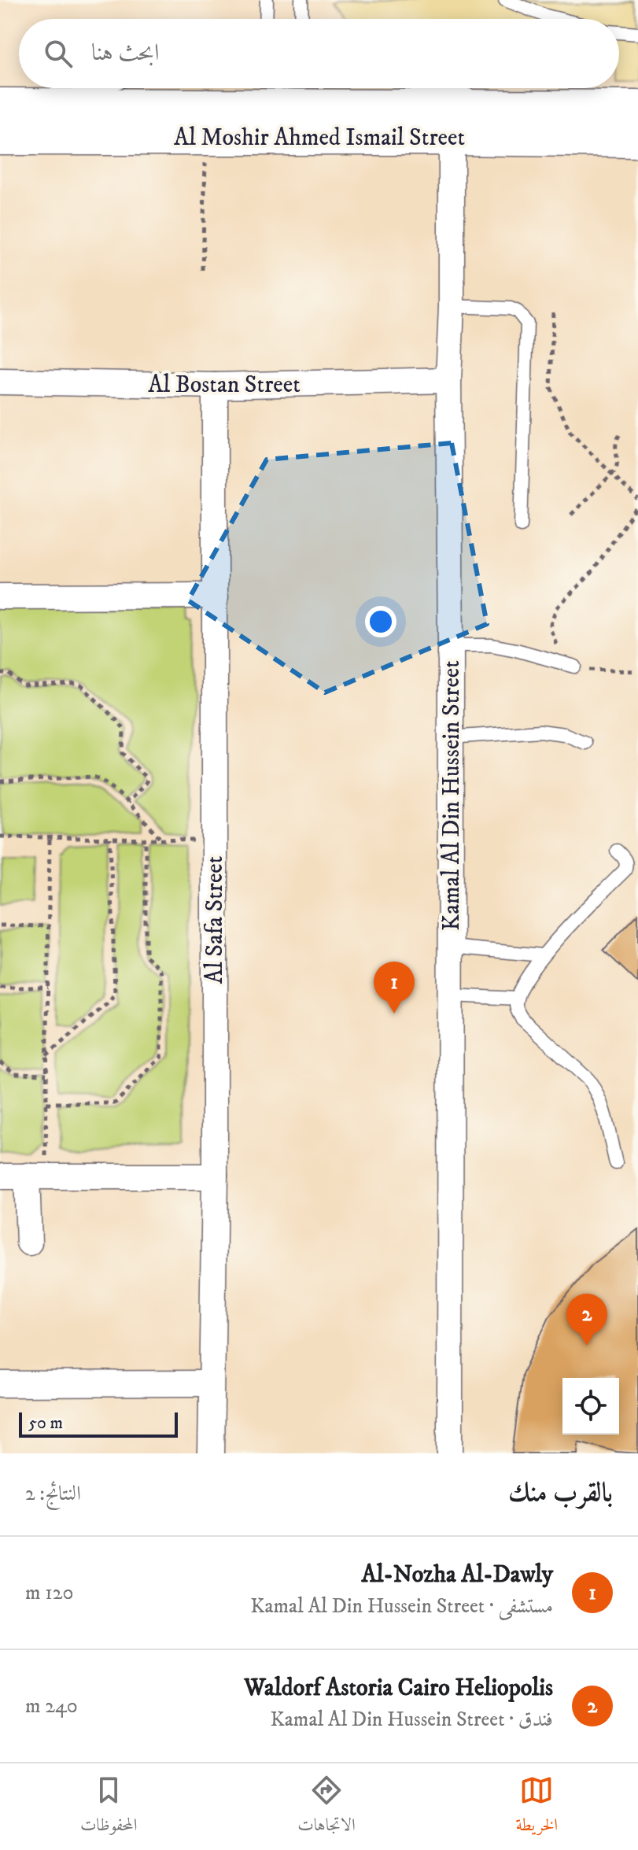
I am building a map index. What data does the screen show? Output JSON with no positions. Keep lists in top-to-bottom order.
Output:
{
  "streets": {
    "main road": ["Al Moshir Ahmed Ismail Street"],
    "street": ["Al Bostan Street", "Kamal Al Din Hussein Street", "Al Safa Street"]
  },
  "crossings": [
    ["Al Moshir Ahmed Ismail Street", "Kamal Al Din Hussein Street"],
    ["Al Bostan Street", "Kamal Al Din Hussein Street"],
    ["Al Bostan Street", "Al Safa Street"]
  ],
  "scale_bar": "50 m",
  "page": {
    "search": "ابحث هنا",
    "pins": ["1", "2"],
    "scale": "50 m",
    "heading": ["بالقرب منك", "النتائج: 2"],
    "list": [
      {
        "mark": "1",
        "name": "Al-Nozha Al-Dawly",
        "note": "مستشفى · Kamal Al Din Hussein Street",
        "value": "120 m"
      },
      {
        "mark": "2",
        "name": "Waldorf Astoria Cairo Heliopolis",
        "note": "فندق · Kamal Al Din Hussein Street",
        "value": "240 m"
      }
    ],
    "nav": ["الخريطة", "الاتجاهات", "المحفوظات"]
  }
}
